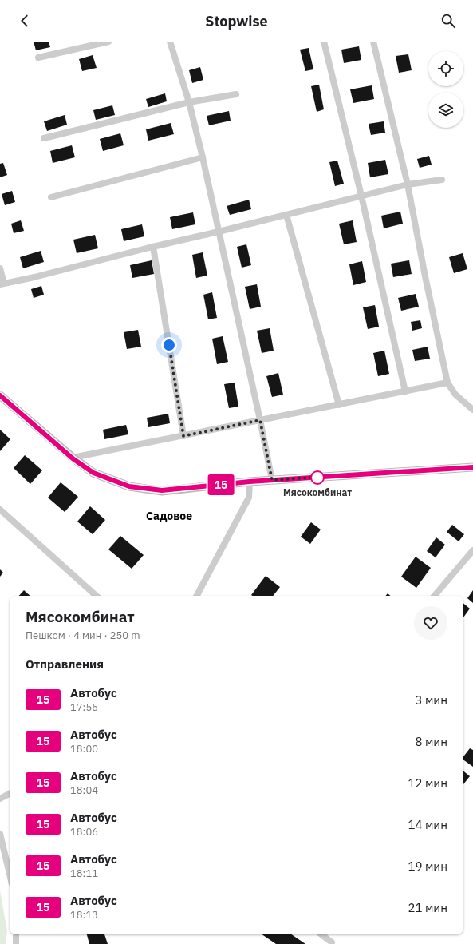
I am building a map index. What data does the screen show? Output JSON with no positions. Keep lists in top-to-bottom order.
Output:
{
  "districts": ["Садовое"],
  "places": ["Мясокомбинат"],
  "lines": ["bus line 15"],
  "page": {
    "header": "Stopwise",
    "on_map": "15",
    "heading": [
      ["Мясокомбинат", "Пешком · 4 мин · 250 m"],
      "Отправления"
    ],
    "list": [
      {
        "mark": "15",
        "name": "Автобус",
        "note": "17:55",
        "value": "3 мин"
      },
      {
        "mark": "15",
        "name": "Автобус",
        "note": "18:00",
        "value": "8 мин"
      },
      {
        "mark": "15",
        "name": "Автобус",
        "note": "18:04",
        "value": "12 мин"
      },
      {
        "mark": "15",
        "name": "Автобус",
        "note": "18:06",
        "value": "14 мин"
      },
      {
        "mark": "15",
        "name": "Автобус",
        "note": "18:11",
        "value": "19 мин"
      },
      {
        "mark": "15",
        "name": "Автобус",
        "note": "18:13",
        "value": "21 мин"
      }
    ]
  }
}
